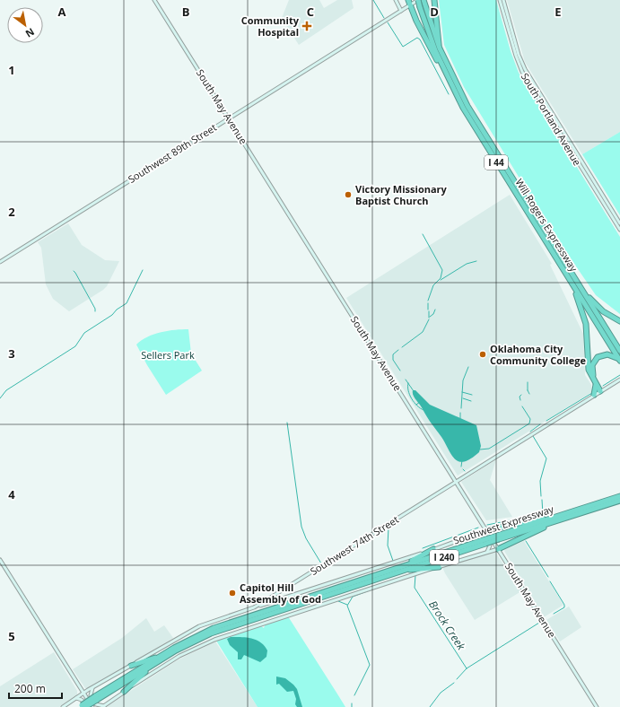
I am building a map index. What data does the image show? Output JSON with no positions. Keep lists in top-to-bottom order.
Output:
{
  "streets": {
    "highway": [
      "I 44",
      "Will Rogers Expressway",
      "Southwest Expressway",
      "I 240"
    ],
    "main road": [
      "South May Avenue",
      "South Portland Avenue",
      "Southwest 89th Street",
      "Southwest 74th Street"
    ]
  },
  "crossings": [
    ["South May Avenue", "Southwest 89th Street"],
    ["South May Avenue", "Southwest 74th Street"],
    ["Southwest 89th Street", "Will Rogers Expressway"]
  ],
  "water": ["Brock Creek"],
  "parks": ["Sellers Park"],
  "places": {
    "health": ["Community Hospital"],
    "other": ["Victory Missionary Baptist Church", "Oklahoma City Community College", "Capitol Hill Assembly of God"]
  },
  "scale_bar": "200 m",
  "north": "bottom right",
  "grid": {
    "columns": [
      "A",
      "B",
      "C",
      "D",
      "E"
    ],
    "rows": [
      "1",
      "2",
      "3",
      "4",
      "5"
    ]
  }
}
